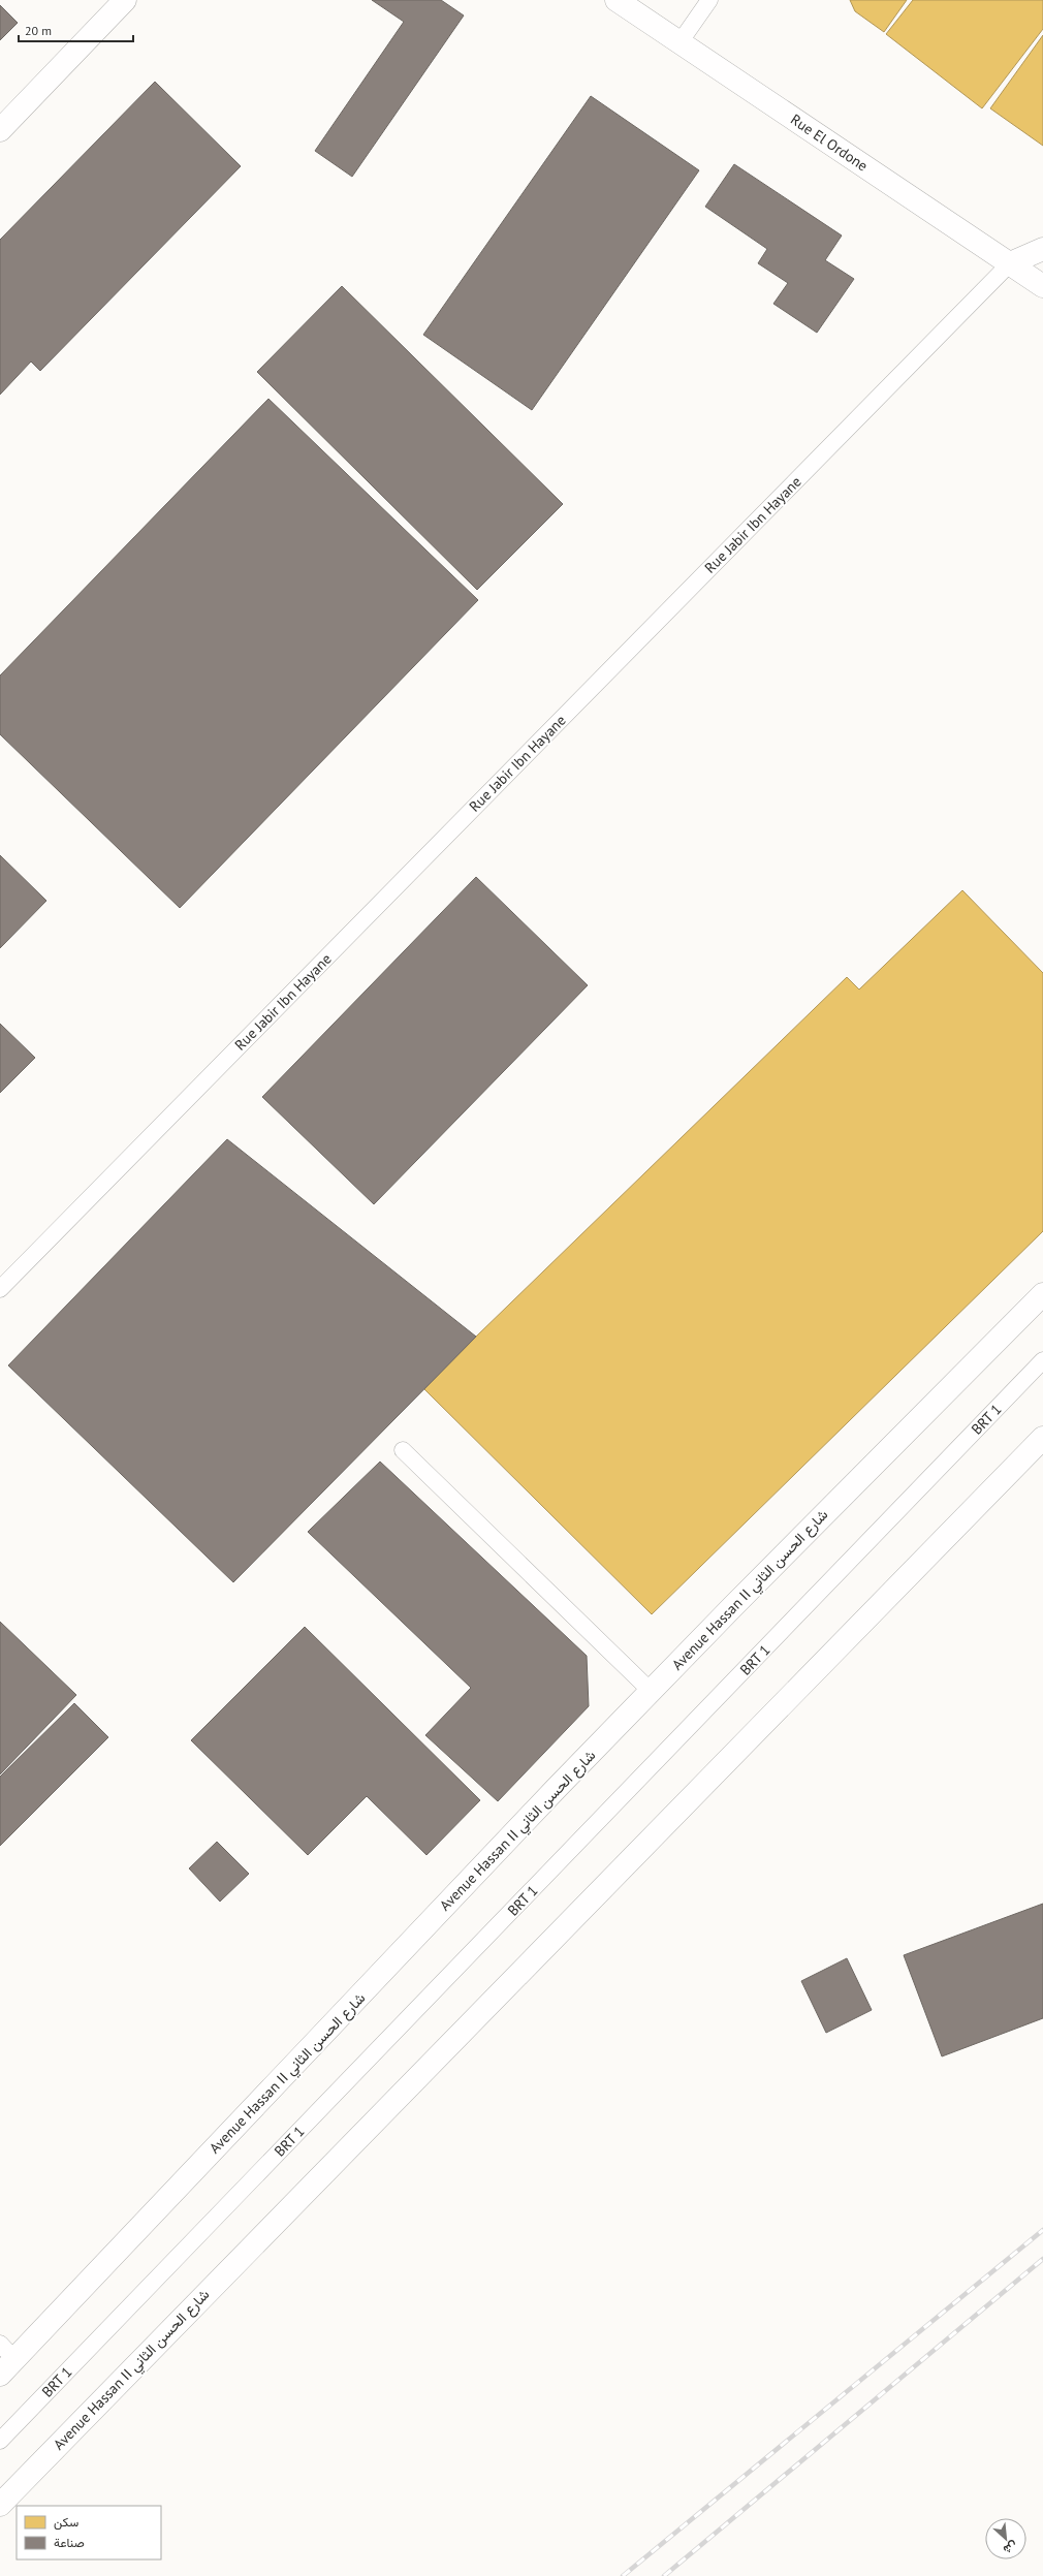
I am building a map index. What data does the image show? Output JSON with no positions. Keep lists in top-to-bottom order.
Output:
{
  "streets": {
    "main road": ["Rue El Ordone", "Rue Jabir Ibn Hayane", "Avenue Hassan II شارع الحسن الثاني"],
    "lane": ["BRT 1"]
  },
  "crossings": [
    ["Rue El Ordone", "Rue Jabir Ibn Hayane"]
  ],
  "legend": ["سكن", "صناعة"],
  "scale_bar": "20 m",
  "north": "bottom right"
}
